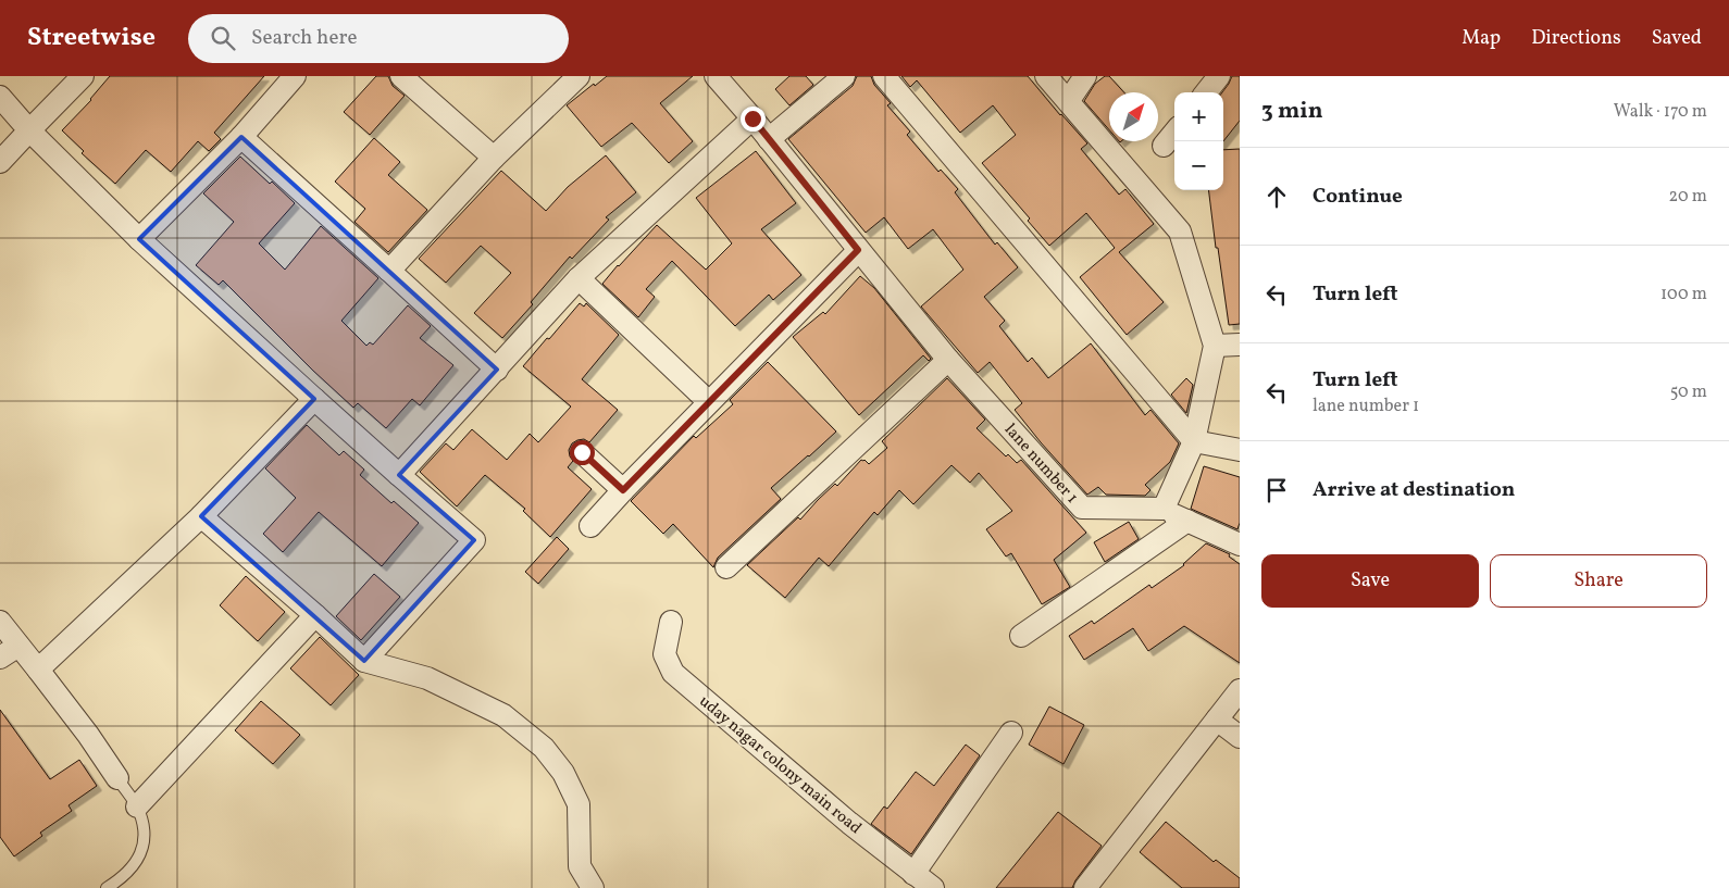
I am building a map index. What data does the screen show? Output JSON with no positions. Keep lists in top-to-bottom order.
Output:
{
  "streets": {
    "street": ["lane number 1", "uday nagar colony main road"]
  },
  "north": "top right",
  "page": {
    "header": "Streetwise",
    "search": "Search here",
    "nav": ["Map", "Directions", "Saved"],
    "heading": ["3 min", "Walk · 170 m"],
    "map_buttons": ["+", "−"],
    "list": [
      ["Continue", "20 m"],
      ["Turn left", "100 m"],
      ["Turn left", "lane number 1", "50 m"],
      "Arrive at destination"
    ],
    "buttons": ["Save", "Share"]
  }
}
